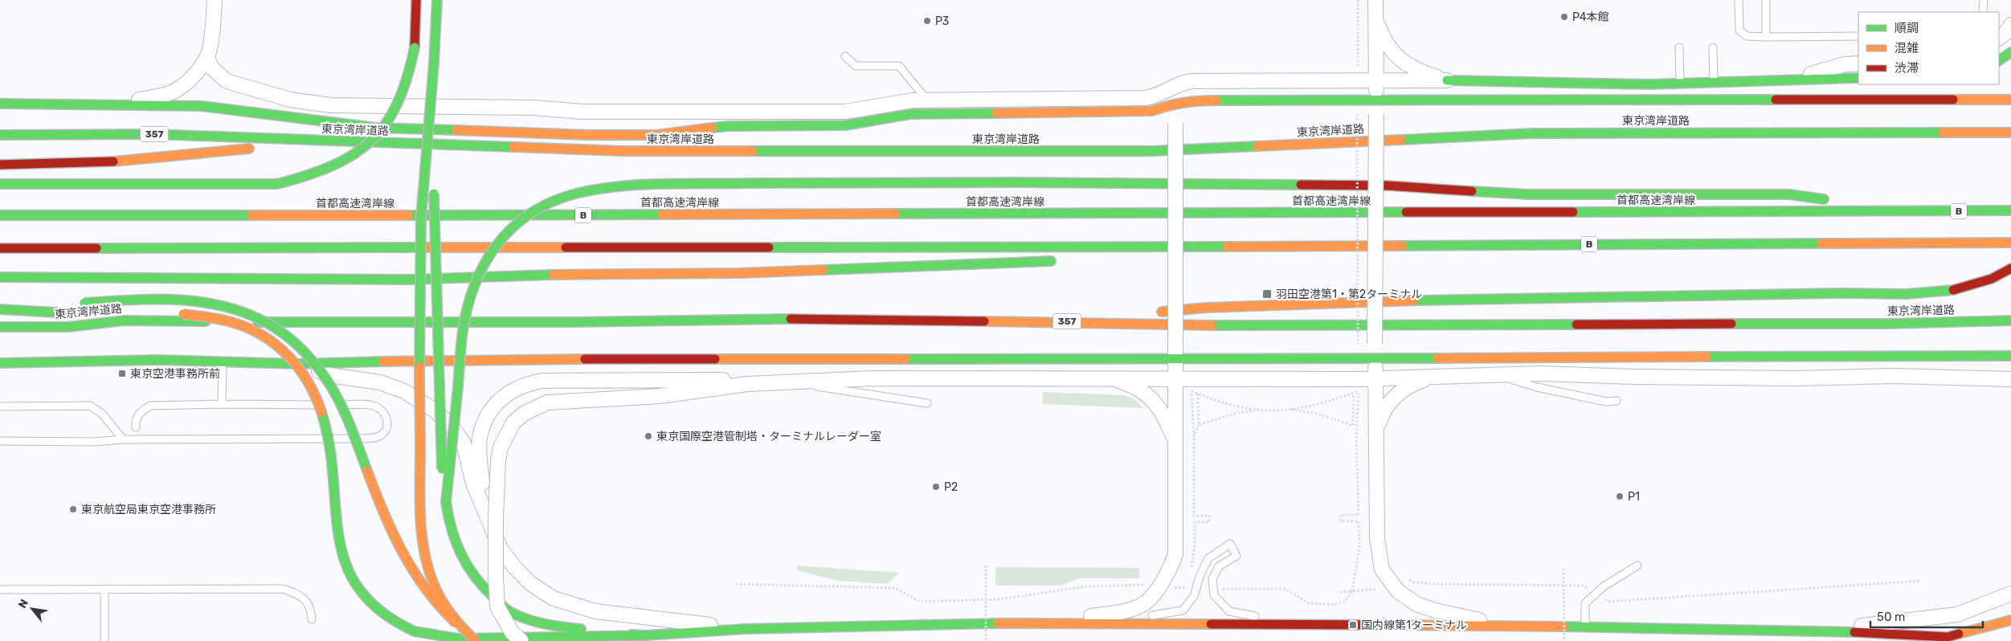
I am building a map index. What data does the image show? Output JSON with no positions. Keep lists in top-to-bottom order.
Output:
{
  "streets": {
    "main road": [
      "東京湾岸道路",
      "357",
      "首都高速湾岸線",
      "B"
    ]
  },
  "places": {
    "other": [
      "P4本館",
      "P3",
      "東京国際空港管制塔・ターミナルレーダー室",
      "P2",
      "P1",
      "東京航空局東京空港事務所"
    ],
    "transit": ["羽田空港第1・第2ターミナル", "東京空港事務所前", "国内線第1ターミナル"]
  },
  "legend": ["順調", "混雑", "渋滞"],
  "scale_bar": "50 m",
  "north": "top left"
}
